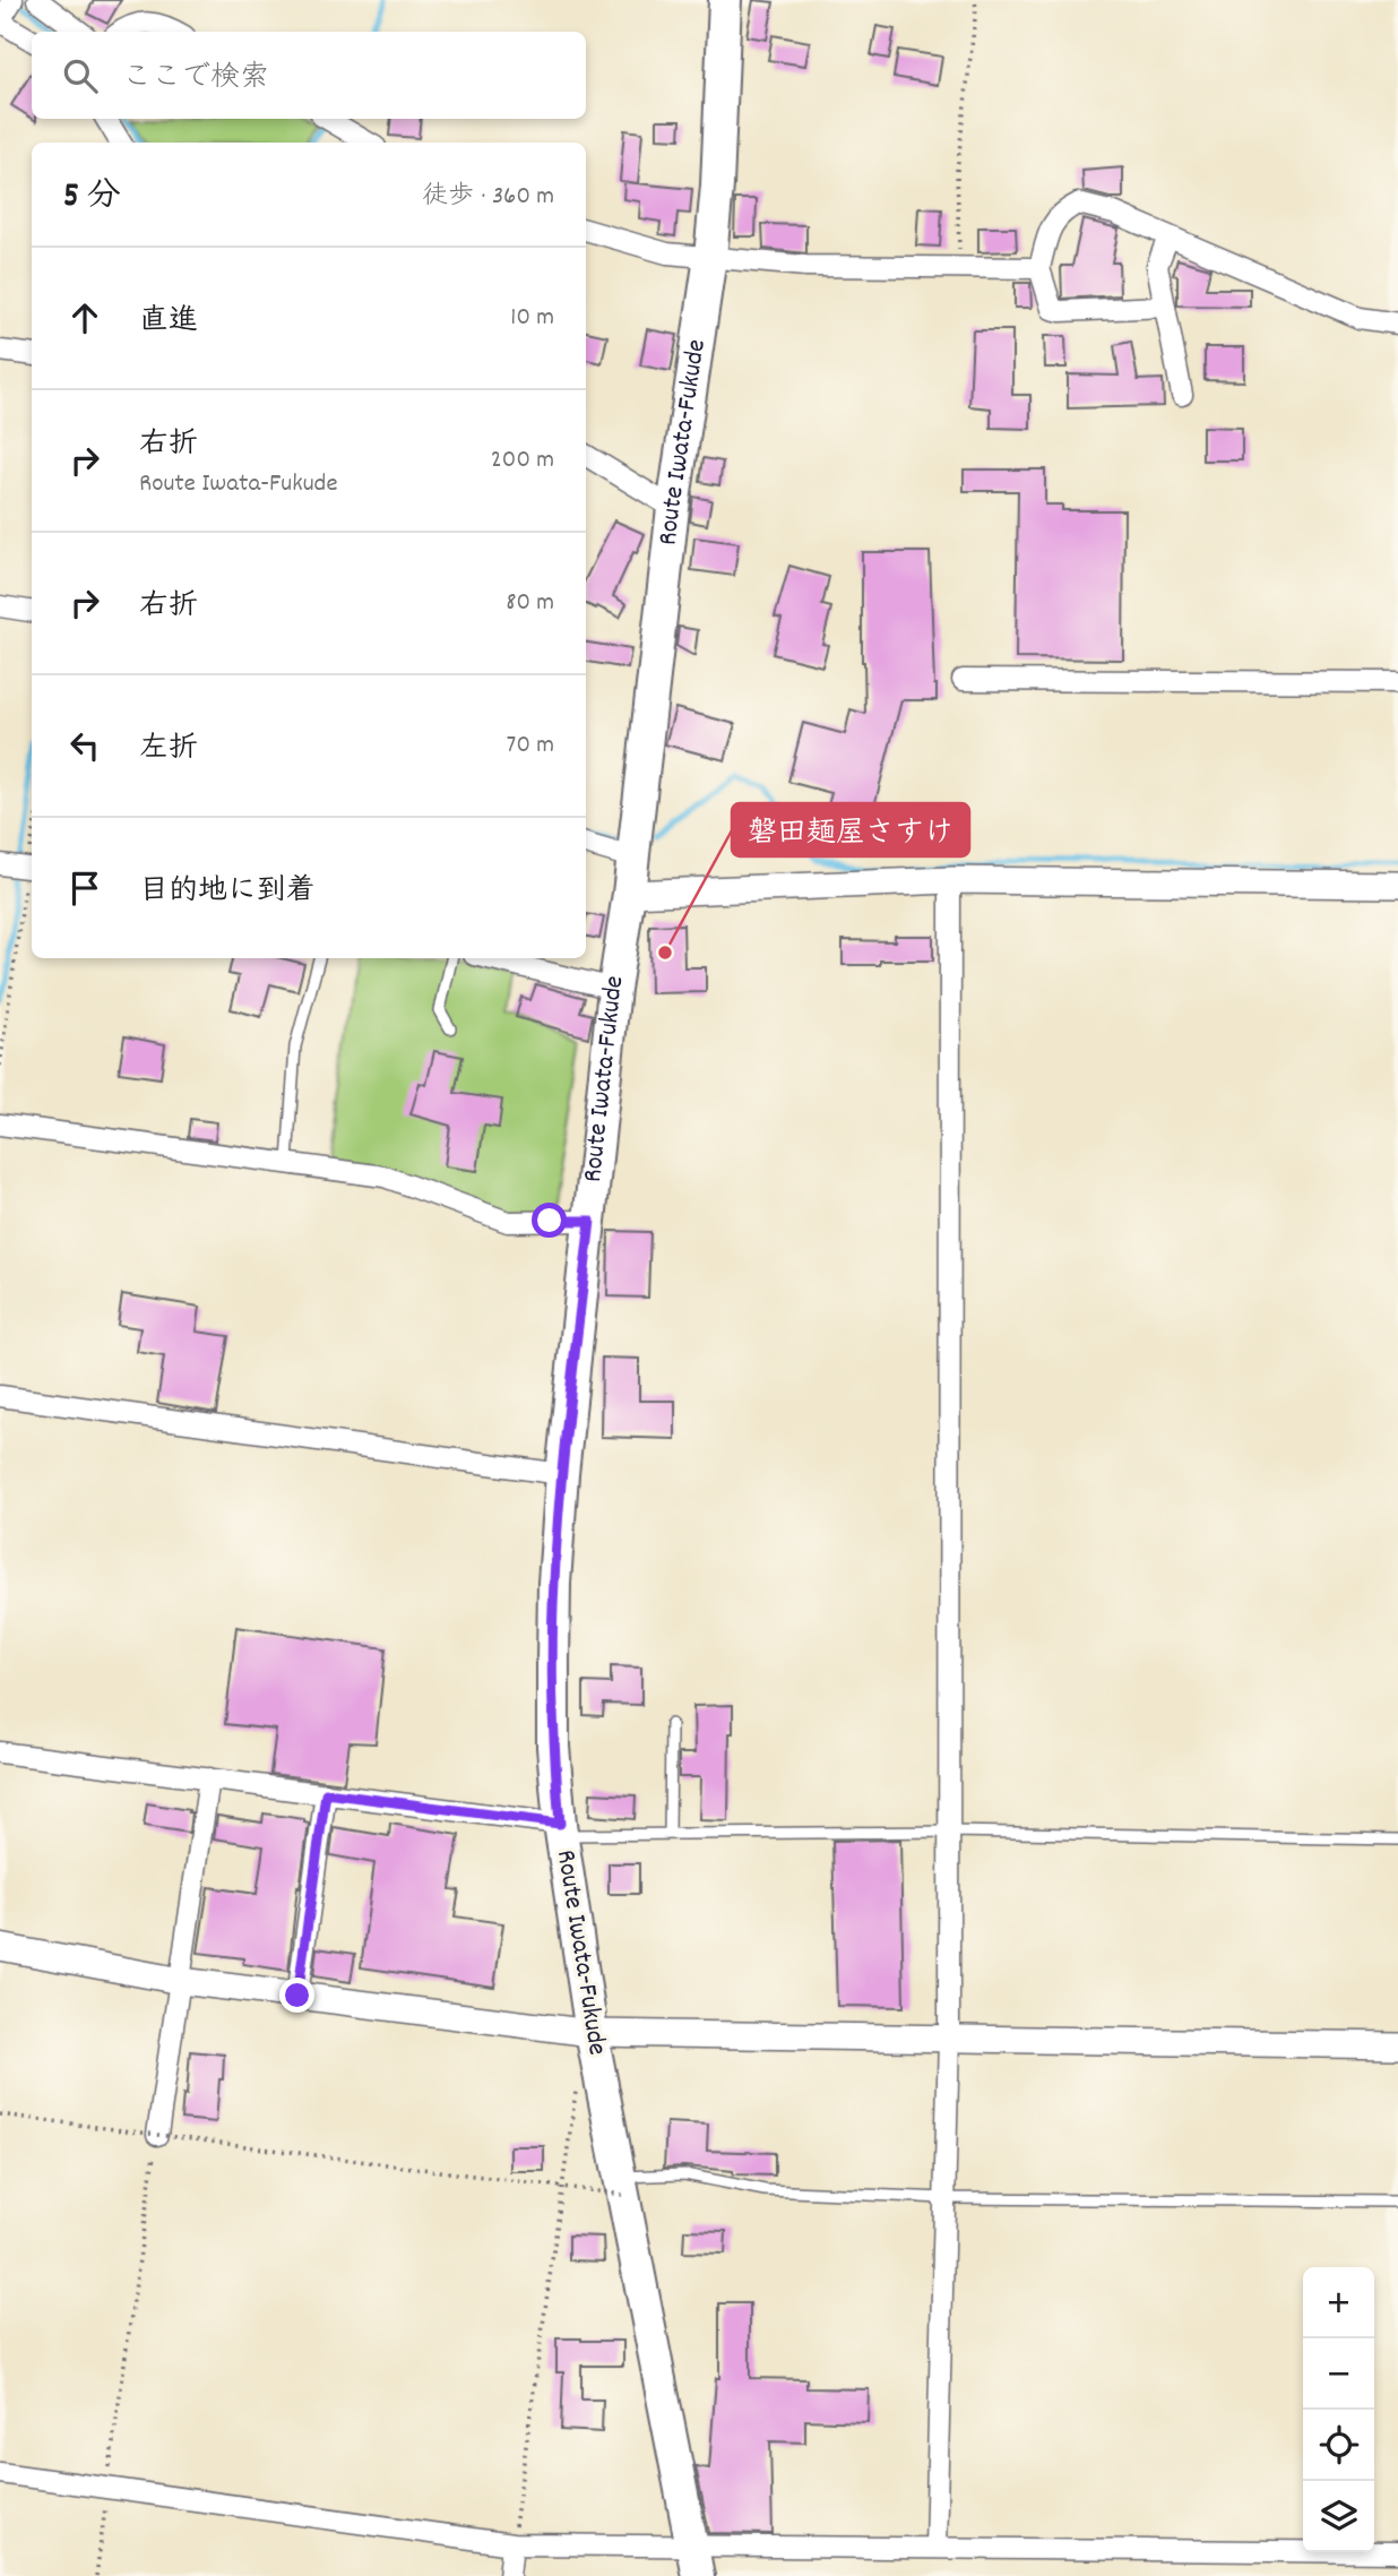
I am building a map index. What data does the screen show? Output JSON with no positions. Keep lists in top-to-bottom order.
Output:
{
  "streets": {
    "main road": ["Route Iwata-Fukude"]
  },
  "places": ["磐田麺屋さすけ"],
  "page": {
    "search": "ここで検索",
    "heading": ["5 分", "徒歩 · 360 m"],
    "list": [
      ["直進", "10 m"],
      ["右折", "Route Iwata-Fukude", "200 m"],
      ["右折", "80 m"],
      ["左折", "70 m"],
      "目的地に到着"
    ],
    "map_buttons": ["+", "−"]
  }
}
